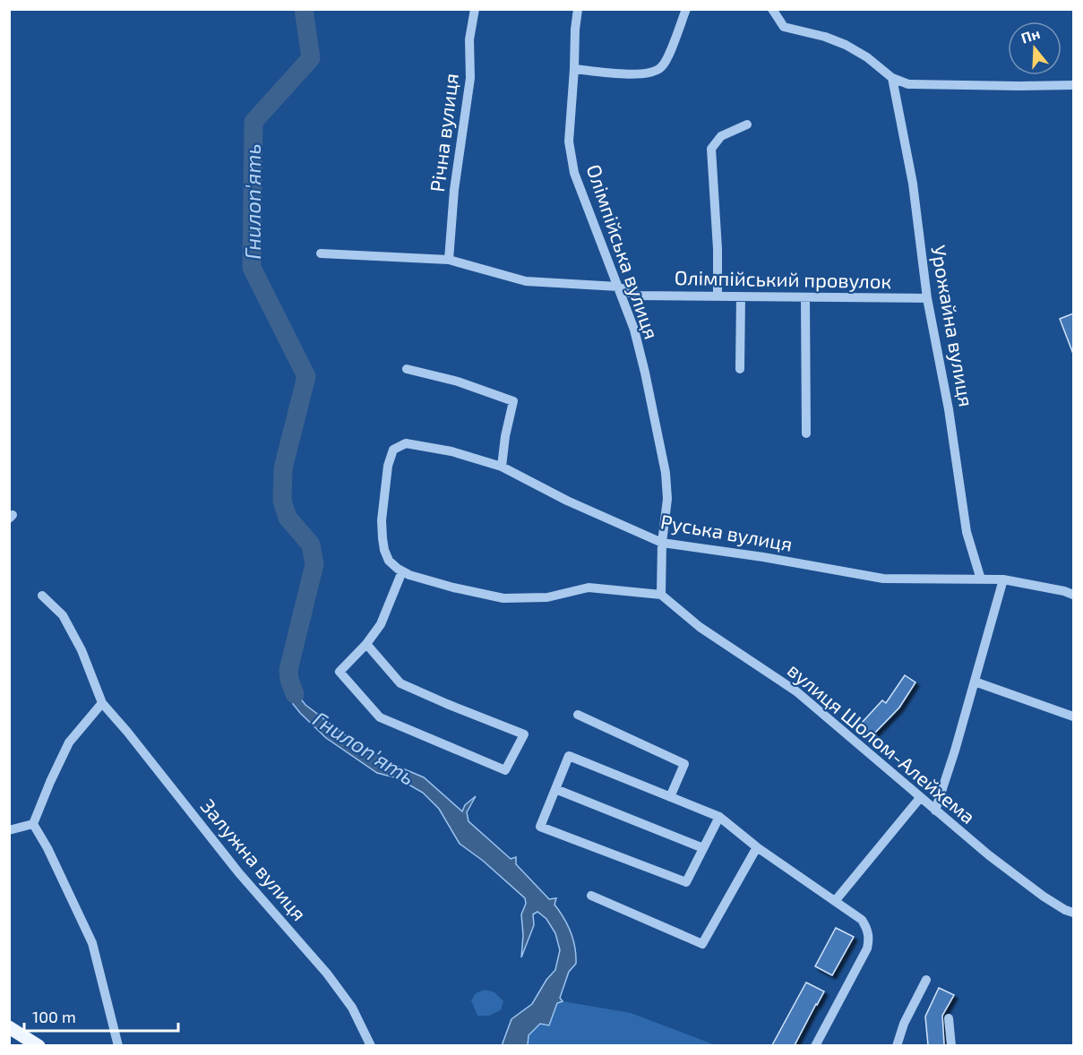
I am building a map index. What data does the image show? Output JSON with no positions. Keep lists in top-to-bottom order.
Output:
{
  "streets": {
    "street": [
      "Річна вулиця",
      "Олімпійська вулиця",
      "Олімпійський провулок",
      "Урожайна вулиця",
      "Руська вулиця",
      "вулиця Шолом-Алейхема",
      "Залужна вулиця"
    ]
  },
  "crossings": [
    ["Річна вулиця", "Олімпійський провулок"],
    ["Олімпійська вулиця", "Олімпійський провулок"],
    ["Олімпійська вулиця", "Руська вулиця"],
    ["Олімпійська вулиця", "вулиця Шолом-Алейхема"],
    ["Олімпійський провулок", "Урожайна вулиця"],
    ["Урожайна вулиця", "Руська вулиця"]
  ],
  "water": ["Гнилоп'ять"],
  "scale_bar": "100 m",
  "north": "top"
}
